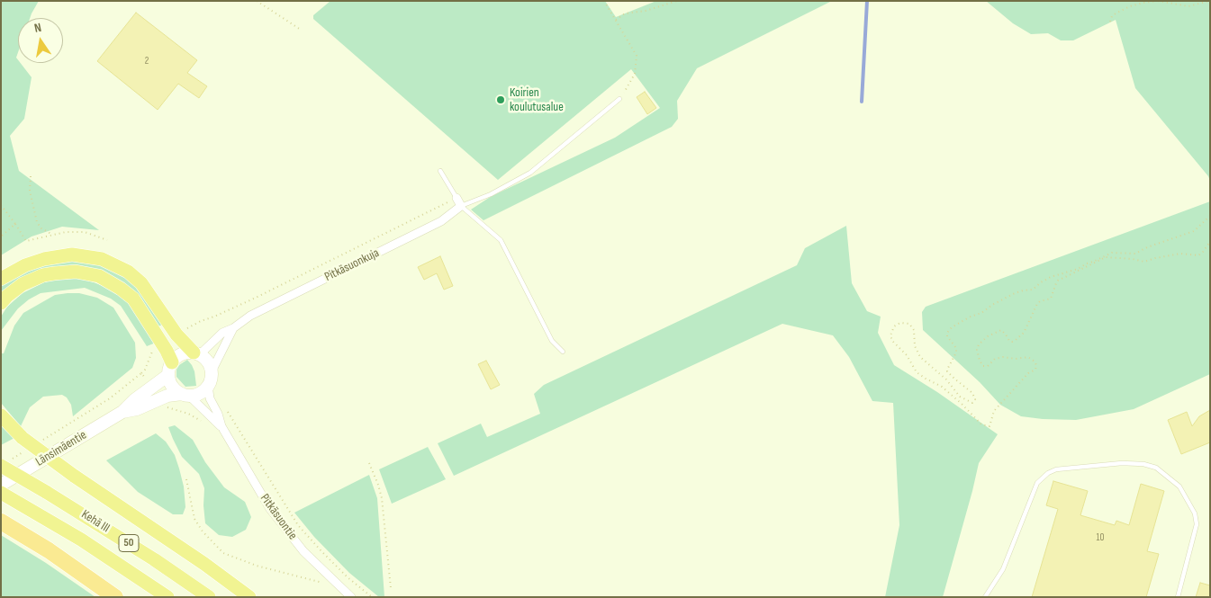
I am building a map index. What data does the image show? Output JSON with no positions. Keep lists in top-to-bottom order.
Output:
{
  "streets": {
    "highway": ["Kehä III", "50"],
    "main road": ["Länsimäentie"],
    "street": ["Pitkäsuonkuja", "Pitkäsuontie"]
  },
  "crossings": [
    ["Pitkäsuonkuja", "Länsimäentie"],
    ["Pitkäsuonkuja", "Pitkäsuontie"],
    ["Länsimäentie", "Pitkäsuontie"]
  ],
  "places": ["Koirien koulutusalue"],
  "house_numbers": ["2", "10"],
  "north": "top"
}
